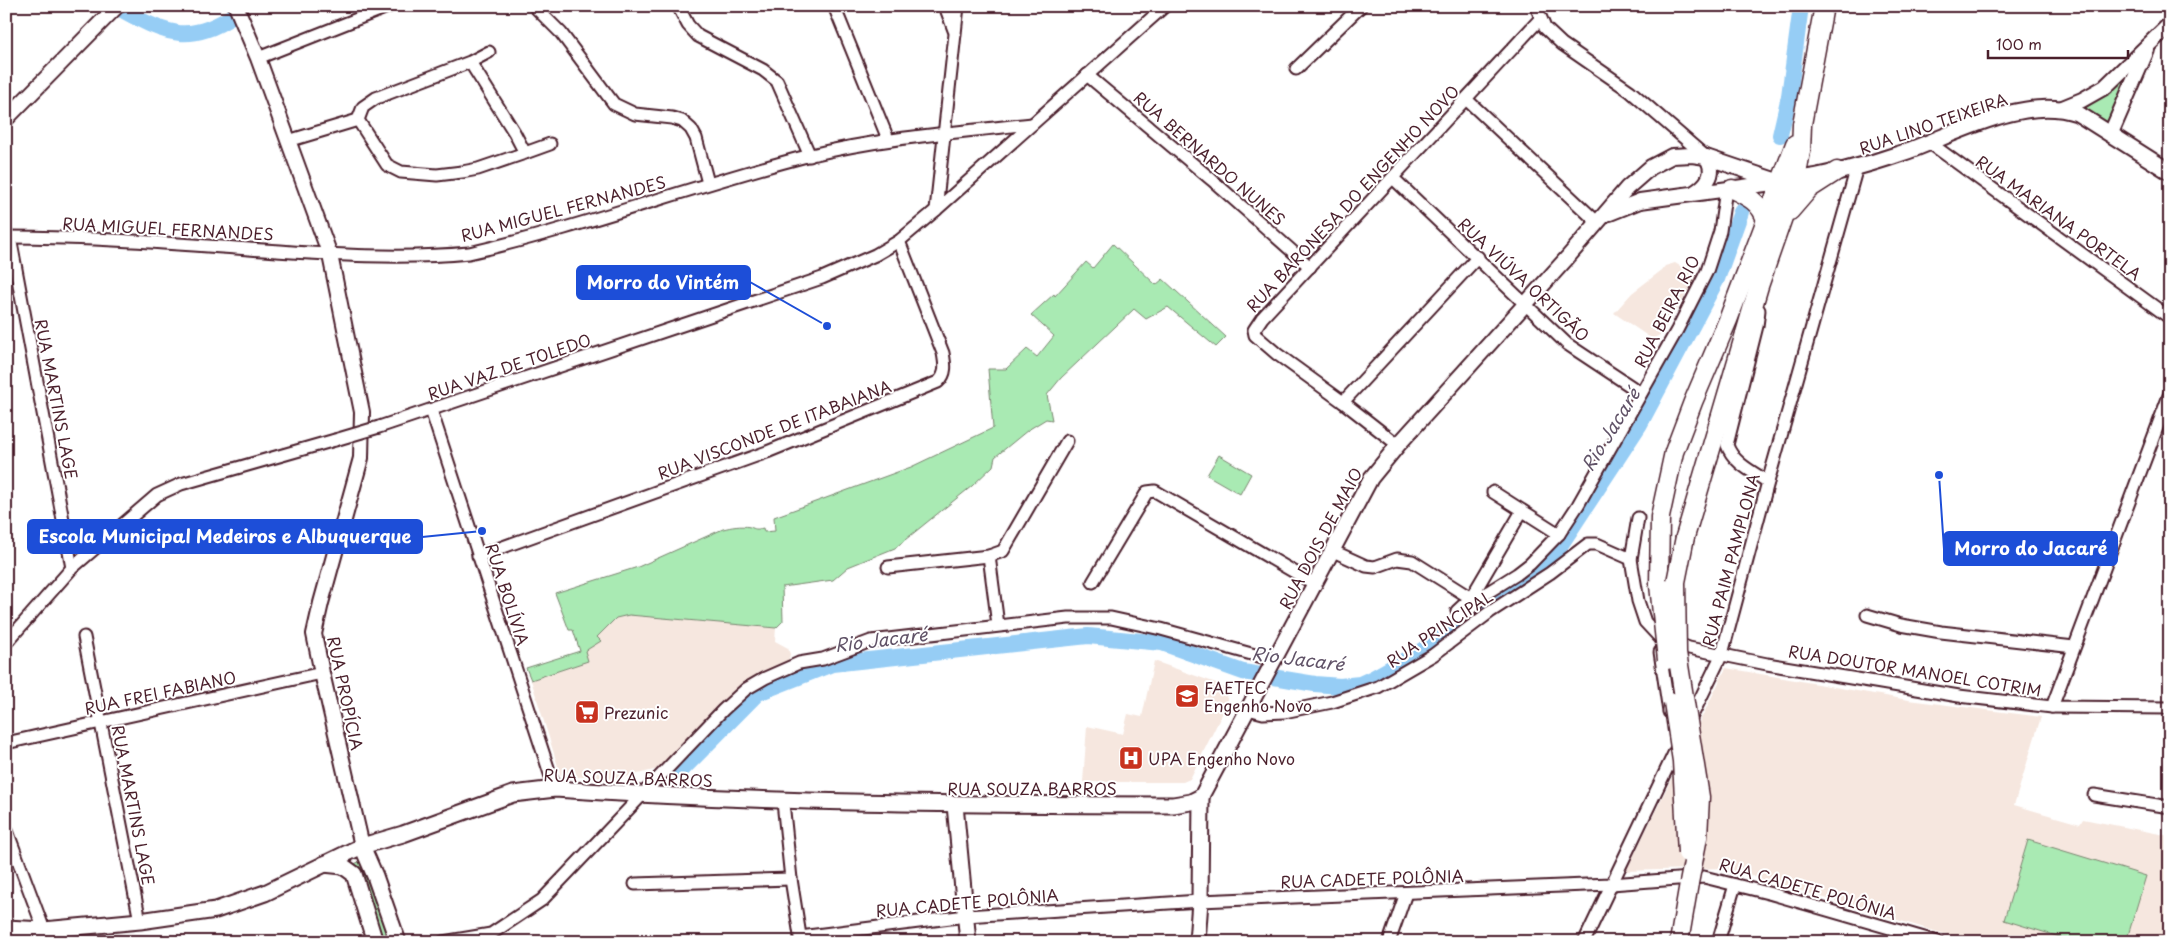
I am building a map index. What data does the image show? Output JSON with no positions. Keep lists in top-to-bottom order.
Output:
{
  "streets": {
    "main road": ["RUA LINO TEIXEIRA", "RUA DOIS DE MAIO", "RUA SOUZA BARROS"],
    "street": [
      "RUA BERNARDO NUNES",
      "RUA BARONESA DO ENGENHO NOVO",
      "RUA MIGUEL FERNANDES",
      "RUA MARIANA PORTELA",
      "RUA VIÚVA ORTIGÃO",
      "RUA BEIRA RIO",
      "RUA VAZ DE TOLEDO",
      "RUA MARTINS LAGE",
      "RUA VISCONDE DE ITABAIANA",
      "RUA PAIM PAMPLONA",
      "RUA BOLÍVIA",
      "RUA PRINCIPAL",
      "RUA DOUTOR MANOEL COTRIM",
      "RUA FREI FABIANO",
      "RUA PROPÍCIA",
      "RUA CADETE POLÔNIA"
    ]
  },
  "crossings": [
    ["RUA LINO TEIXEIRA", "RUA MARIANA PORTELA"],
    ["RUA LINO TEIXEIRA", "RUA PAIM PAMPLONA"],
    ["RUA BERNARDO NUNES", "RUA BARONESA DO ENGENHO NOVO"],
    ["RUA BERNARDO NUNES", "RUA VAZ DE TOLEDO"],
    ["RUA BARONESA DO ENGENHO NOVO", "RUA VIÚVA ORTIGÃO"],
    ["RUA BARONESA DO ENGENHO NOVO", "RUA DOIS DE MAIO"],
    ["RUA MIGUEL FERNANDES", "RUA VAZ DE TOLEDO"],
    ["RUA MIGUEL FERNANDES", "RUA MARTINS LAGE"],
    ["RUA MIGUEL FERNANDES", "RUA PROPÍCIA"],
    ["RUA VIÚVA ORTIGÃO", "RUA BEIRA RIO"],
    ["RUA VIÚVA ORTIGÃO", "RUA DOIS DE MAIO"],
    ["RUA VAZ DE TOLEDO", "RUA MARTINS LAGE"],
    ["RUA VAZ DE TOLEDO", "RUA VISCONDE DE ITABAIANA"],
    ["RUA VAZ DE TOLEDO", "RUA BOLÍVIA"],
    ["RUA MARTINS LAGE", "RUA FREI FABIANO"],
    ["RUA MARTINS LAGE", "RUA SOUZA BARROS"],
    ["RUA VISCONDE DE ITABAIANA", "RUA BOLÍVIA"],
    ["RUA DOIS DE MAIO", "RUA PRINCIPAL"],
    ["RUA DOIS DE MAIO", "RUA SOUZA BARROS"],
    ["RUA DOIS DE MAIO", "RUA CADETE POLÔNIA"],
    ["RUA PAIM PAMPLONA", "RUA DOUTOR MANOEL COTRIM"],
    ["RUA PAIM PAMPLONA", "RUA CADETE POLÔNIA"],
    ["RUA BOLÍVIA", "RUA SOUZA BARROS"],
    ["RUA FREI FABIANO", "RUA PROPÍCIA"],
    ["RUA PROPÍCIA", "RUA SOUZA BARROS"]
  ],
  "water": ["Rio Jacaré"],
  "places": {
    "other": ["Morro do Vintém", "Morro do Jacaré", "Escola Municipal Medeiros e Albuquerque"],
    "school or university": ["FAETEC Engenho Novo"],
    "supermarket": ["Prezunic"],
    "hospital": ["UPA Engenho Novo"]
  },
  "scale_bar": "100 m"
}
